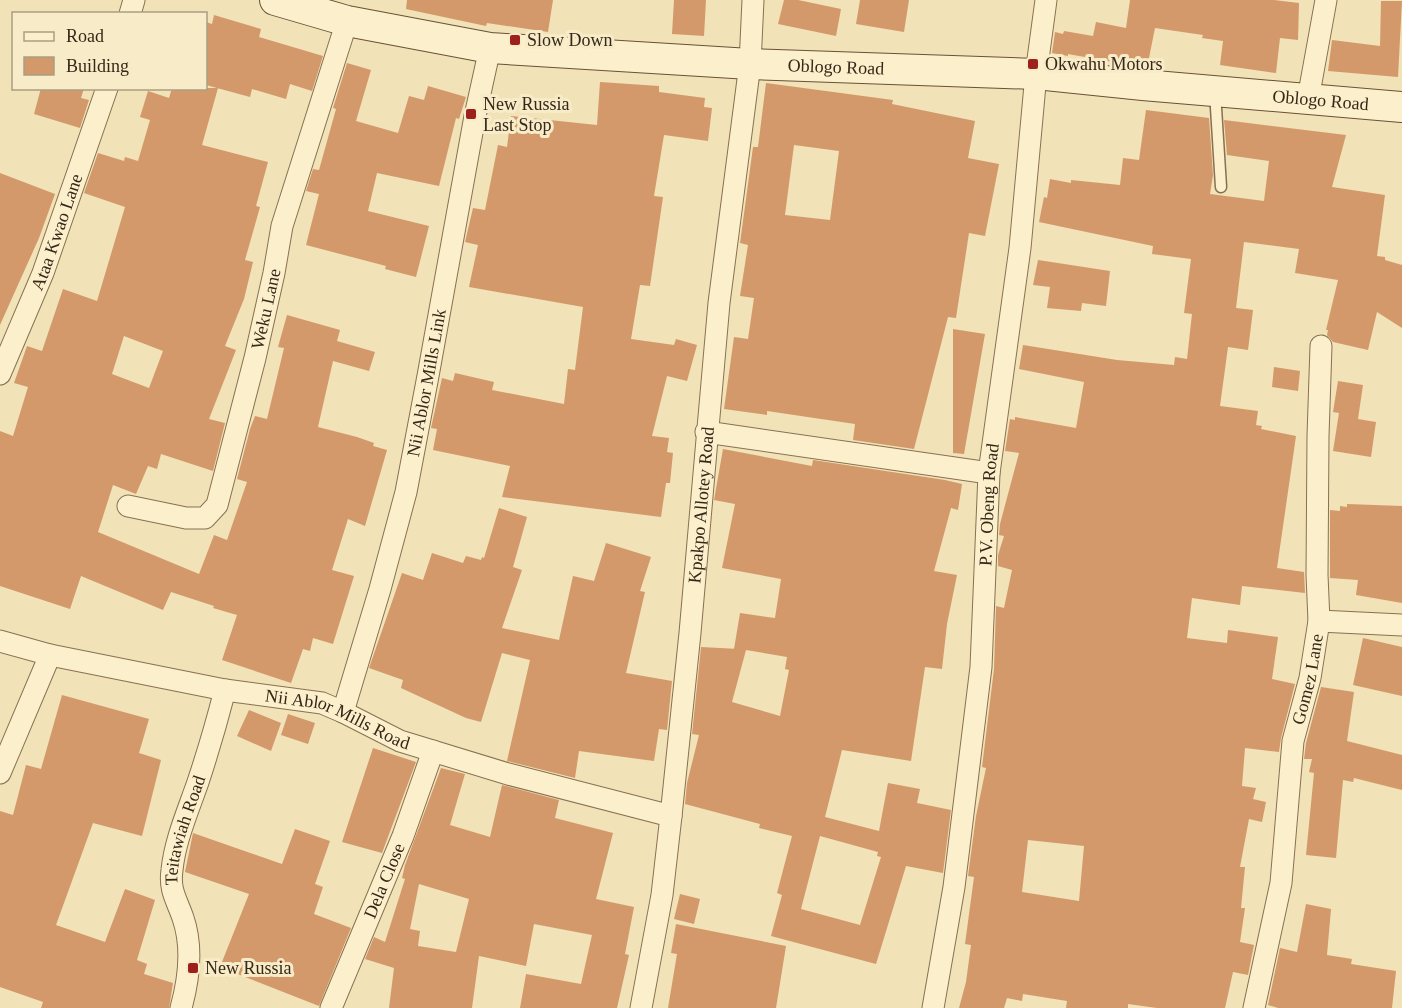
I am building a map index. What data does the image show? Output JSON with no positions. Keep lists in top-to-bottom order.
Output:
{
  "streets": {
    "main road": ["Oblogo Road"],
    "street": [
      "Ataa Kwao Lane",
      "Weku Lane",
      "Nii Ablor Mills Link",
      "P.V. Obeng Road",
      "Kpakpo Allotey Road",
      "Gomez Lane",
      "Nii Ablor Mills Road",
      "Teitawiah Road",
      "Dela Close"
    ]
  },
  "crossings": [
    ["Oblogo Road", "Weku Lane"],
    ["Oblogo Road", "Nii Ablor Mills Link"],
    ["Oblogo Road", "P.V. Obeng Road"],
    ["Oblogo Road", "Kpakpo Allotey Road"],
    ["Nii Ablor Mills Link", "Nii Ablor Mills Road"],
    ["Kpakpo Allotey Road", "Nii Ablor Mills Road"],
    ["Nii Ablor Mills Road", "Teitawiah Road"],
    ["Nii Ablor Mills Road", "Dela Close"]
  ],
  "places": {
    "transit": [
      "Slow Down",
      "Okwahu Motors",
      "New Russia Last Stop",
      "New Russia"
    ]
  },
  "legend": ["Road", "Building"]
}
